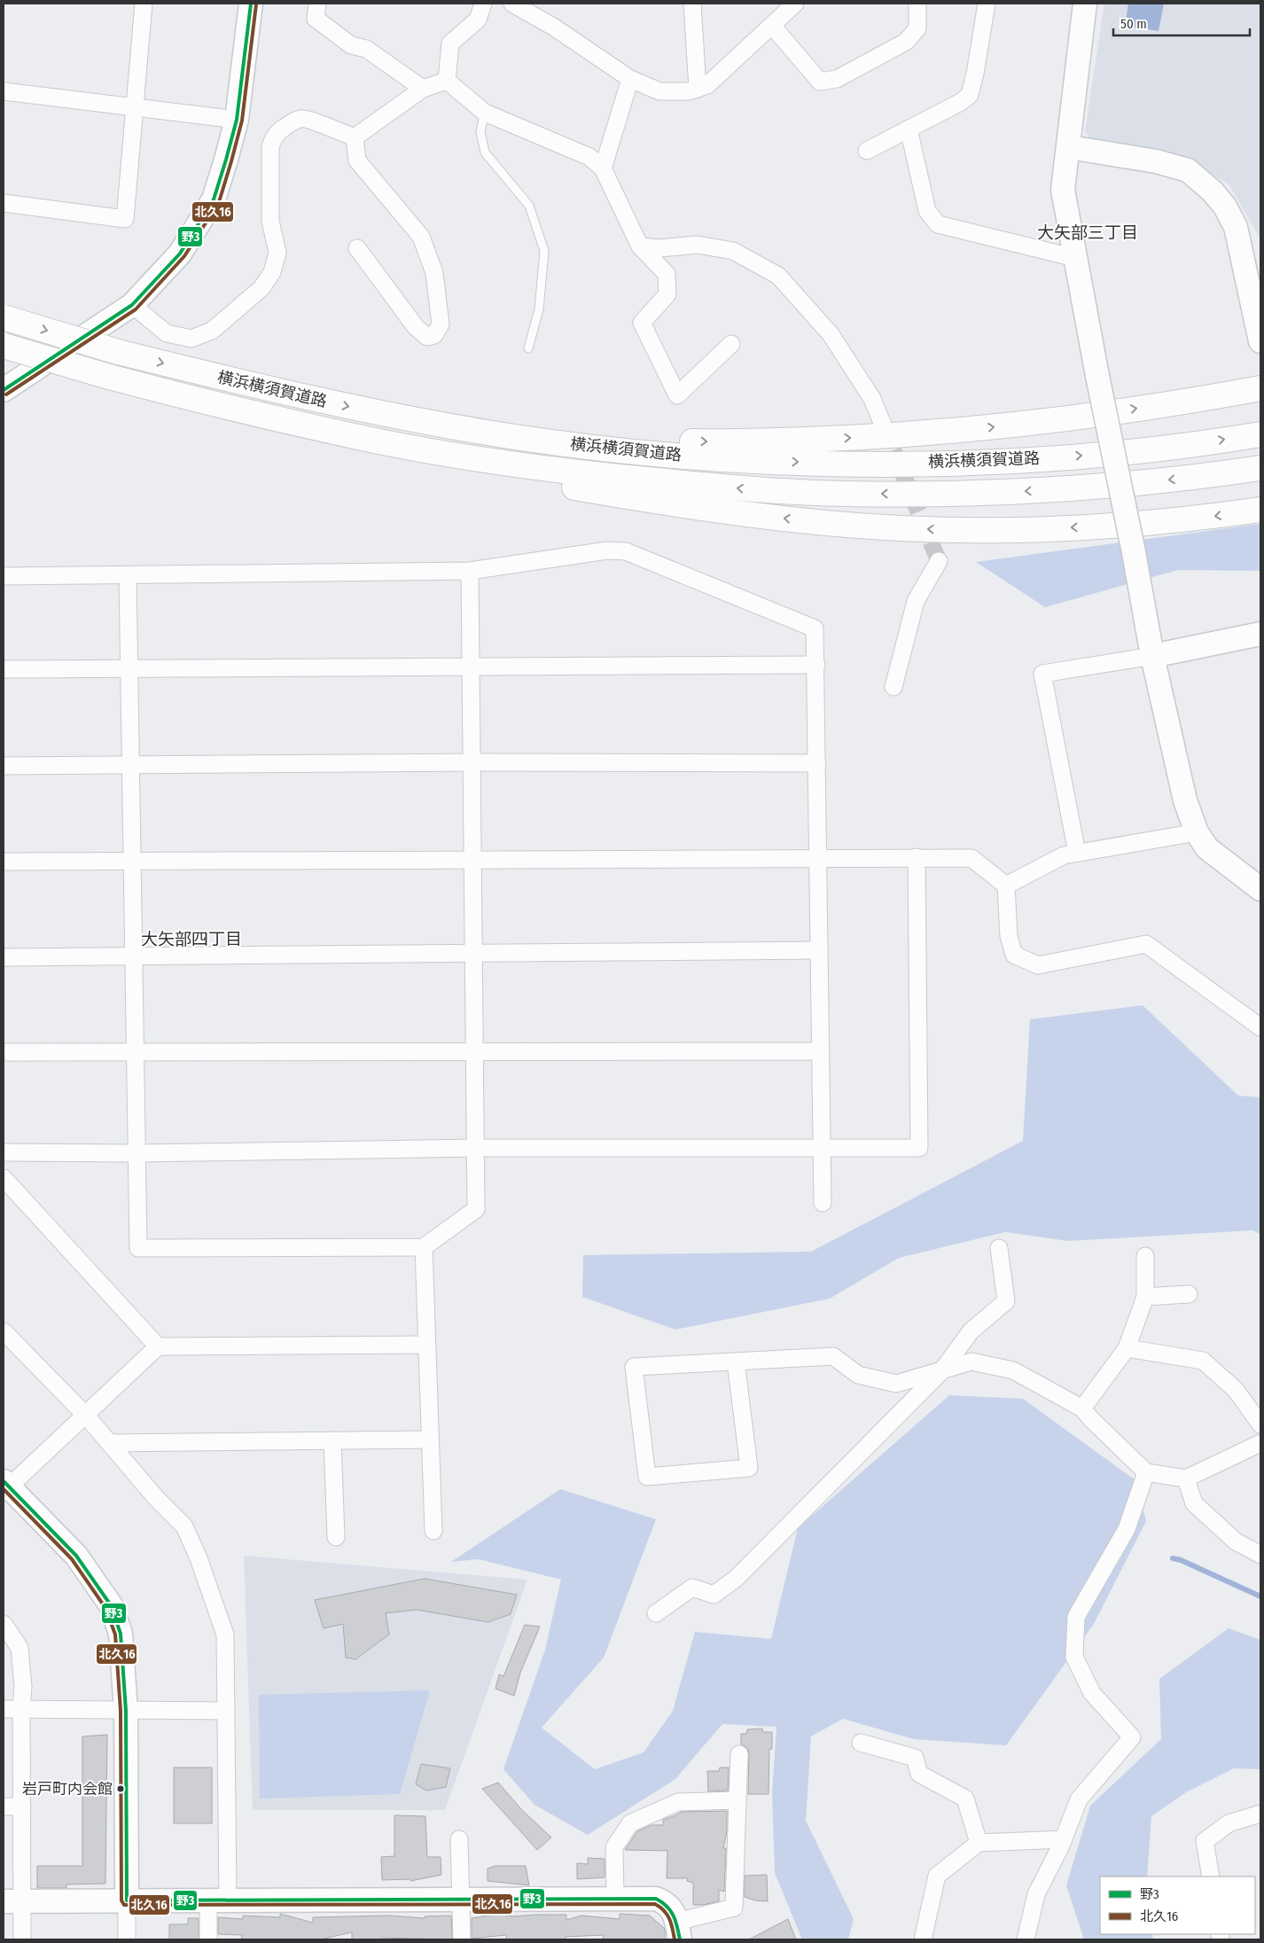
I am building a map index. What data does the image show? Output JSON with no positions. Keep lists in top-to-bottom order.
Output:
{
  "streets": {
    "highway": ["横浜横須賀道路"]
  },
  "districts": ["大矢部三丁目", "大矢部四丁目"],
  "places": ["岩戸町内会館"],
  "lines": ["transit line 野3", "transit line 北久16"],
  "legend": ["野3", "北久16"],
  "scale_bar": "50 m"
}
